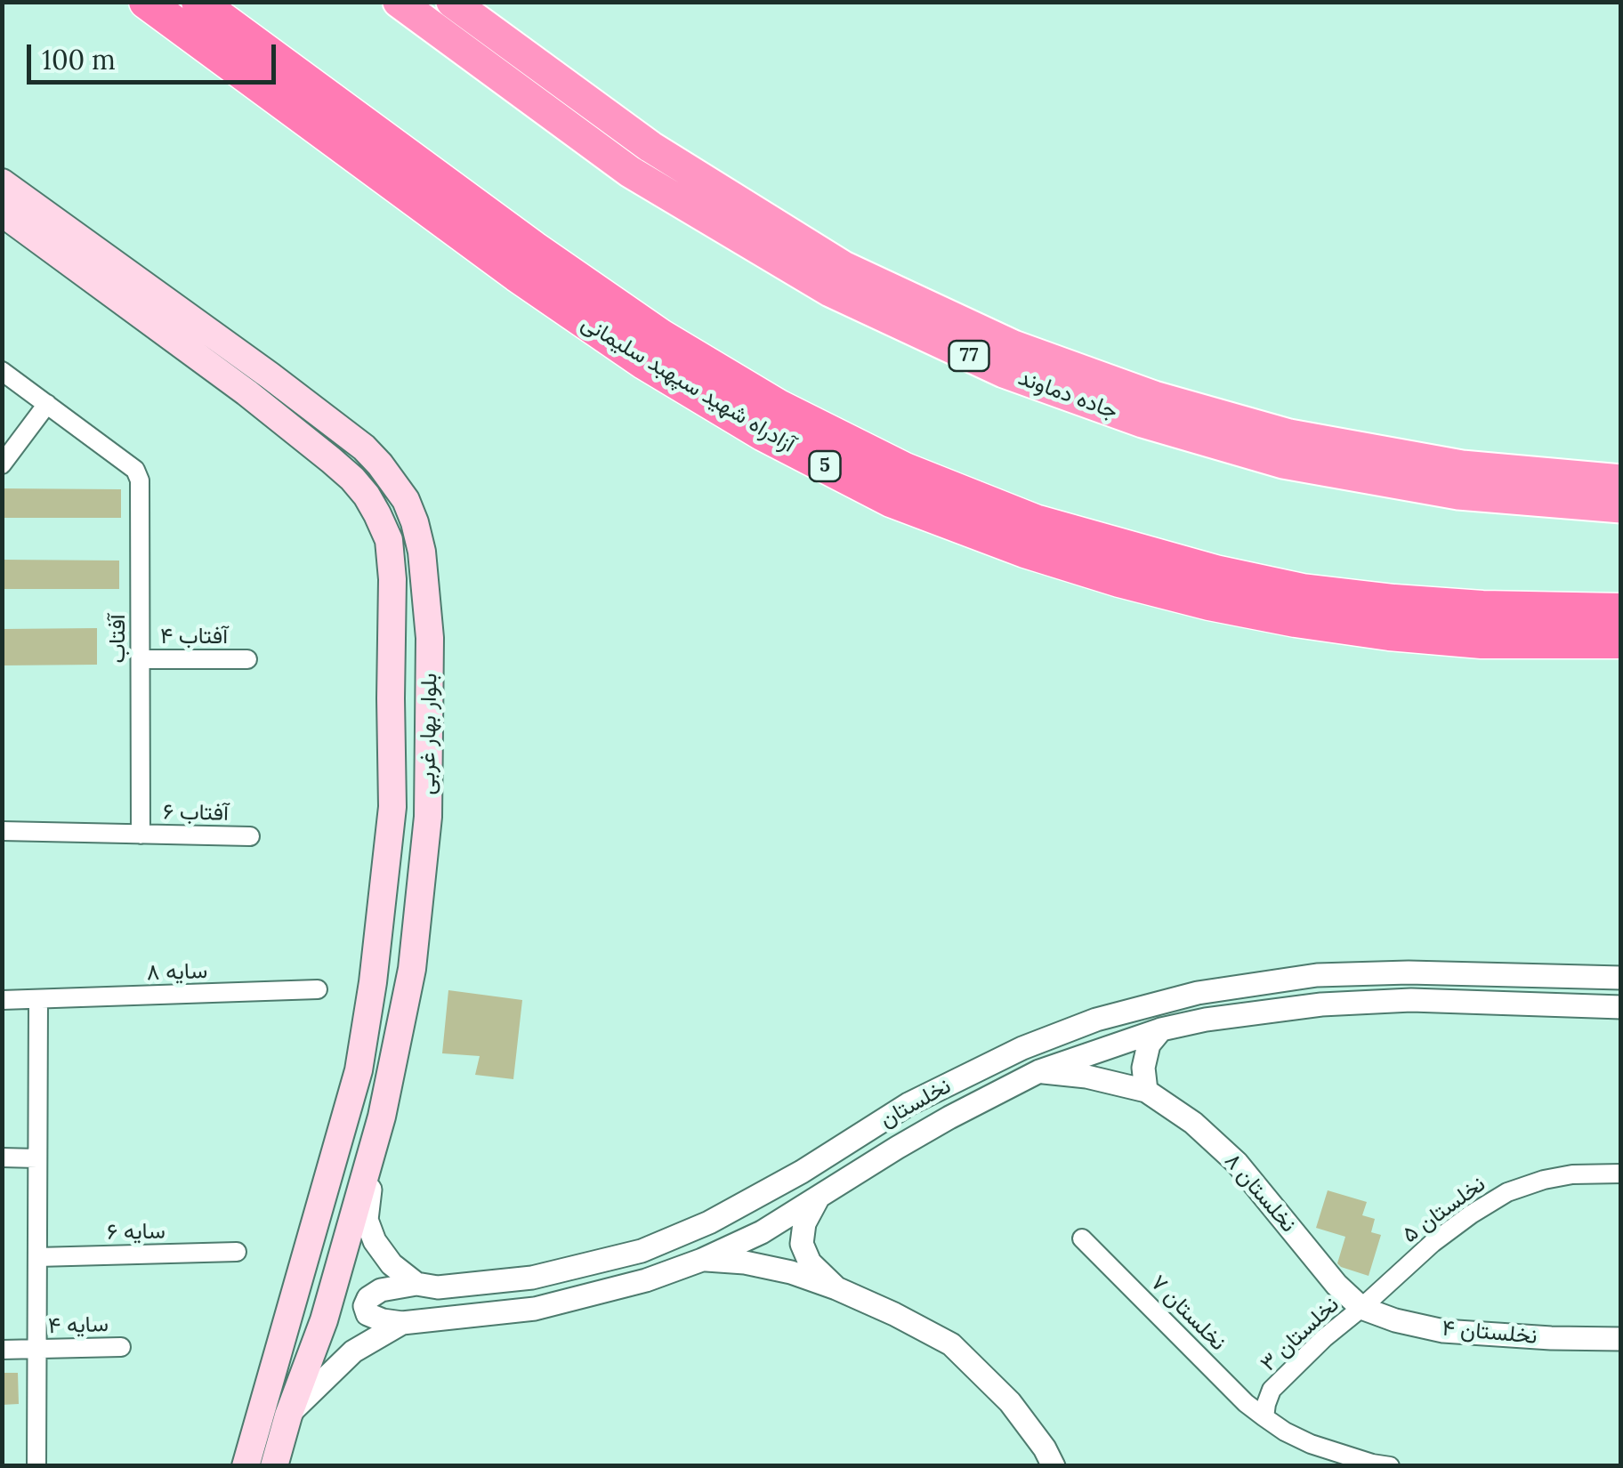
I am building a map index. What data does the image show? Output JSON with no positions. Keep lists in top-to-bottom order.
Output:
{
  "streets": {
    "highway": [
      "77",
      "آزادراه شهید سپهبد سلیمانی",
      "جاده دماوند",
      "5"
    ],
    "main road": ["بلوار بهار غربی"],
    "street": [
      "آفتاب ۴",
      "آفتاب",
      "آفتاب ۶",
      "سایه ۸",
      "نخلستان",
      "نخلستان ۸",
      "نخلستان ۵",
      "سایه ۶",
      "نخلستان ۷",
      "سایه ۴",
      "نخلستان ۴",
      "نخلستان ۳"
    ]
  },
  "crossings": [
    ["آفتاب ۴", "آفتاب"],
    ["آفتاب", "آفتاب ۶"],
    ["بلوار بهار غربی", "نخلستان"],
    ["نخلستان ۸", "نخلستان ۵"],
    ["نخلستان ۸", "نخلستان ۴"],
    ["نخلستان ۸", "نخلستان ۳"],
    ["نخلستان ۵", "نخلستان ۴"],
    ["نخلستان ۵", "نخلستان ۳"],
    ["نخلستان ۷", "نخلستان ۳"],
    ["نخلستان ۴", "نخلستان ۳"]
  ],
  "scale_bar": "100 m"
}
